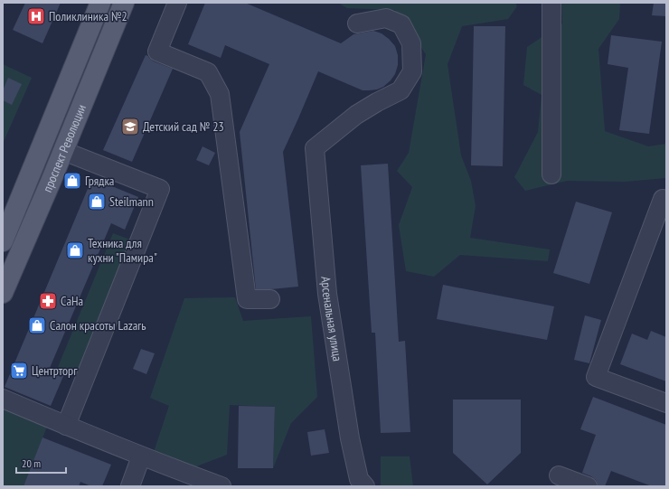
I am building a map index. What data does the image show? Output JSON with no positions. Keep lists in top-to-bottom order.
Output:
{
  "streets": {
    "main road": ["проспект Революции"],
    "street": ["Арсенальная улица"]
  },
  "places": {
    "hospital": ["Поликлиника №2"],
    "school or university": ["Детский сад № 23"],
    "shop": [
      "Грядка",
      "Steilmann",
      "Техника для кухни \"Памира\"",
      "Салон красоты Lazarь"
    ],
    "pharmacy": ["СаНа"],
    "supermarket": ["Центрторг"]
  },
  "scale_bar": "20 m"
}
